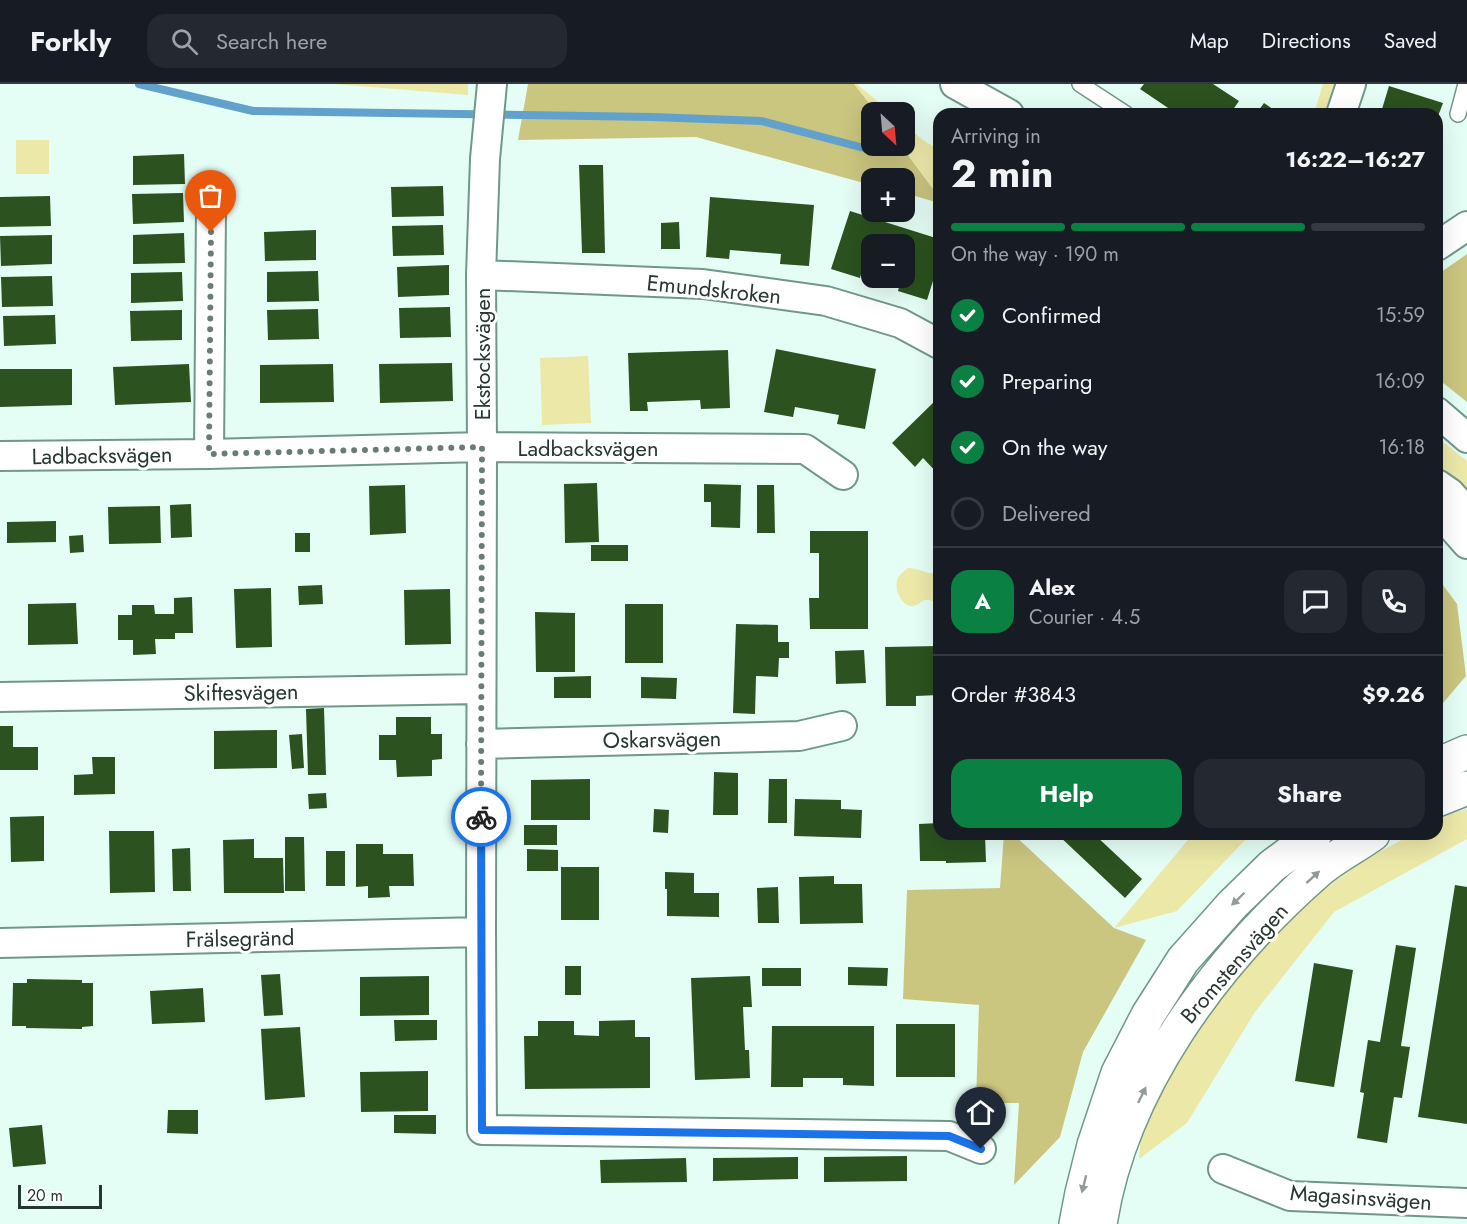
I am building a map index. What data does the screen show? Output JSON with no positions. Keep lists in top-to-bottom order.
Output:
{
  "streets": {
    "street": [
      "Emundskroken",
      "Ekstocksvägen",
      "Ladbacksvägen",
      "Skiftesvägen",
      "Oskarsvägen",
      "Frälsegränd",
      "Bromstensvägen",
      "Magasinsvägen"
    ]
  },
  "crossings": [
    ["Emundskroken", "Ekstocksvägen"],
    ["Ekstocksvägen", "Ladbacksvägen"],
    ["Ekstocksvägen", "Skiftesvägen"],
    ["Ekstocksvägen", "Oskarsvägen"],
    ["Ekstocksvägen", "Frälsegränd"]
  ],
  "scale_bar": "20 m",
  "north": "bottom right",
  "page": {
    "header": "Forkly",
    "search": "Search here",
    "nav": ["Map", "Directions", "Saved"],
    "map_buttons": ["+", "−"],
    "heading": ["2 min", "Arriving in", "16:22–16:27"],
    "panel": [
      "Alex",
      "Courier · 4.5",
      "Order #3843",
      "$9.26"
    ],
    "bar": "On the way · 190 m",
    "list": [
      ["Confirmed", "15:59"],
      ["Preparing", "16:09"],
      ["On the way", "16:18"],
      "Delivered"
    ],
    "round": "A",
    "buttons": ["Help", "Share"],
    "scale": "20 m"
  }
}
